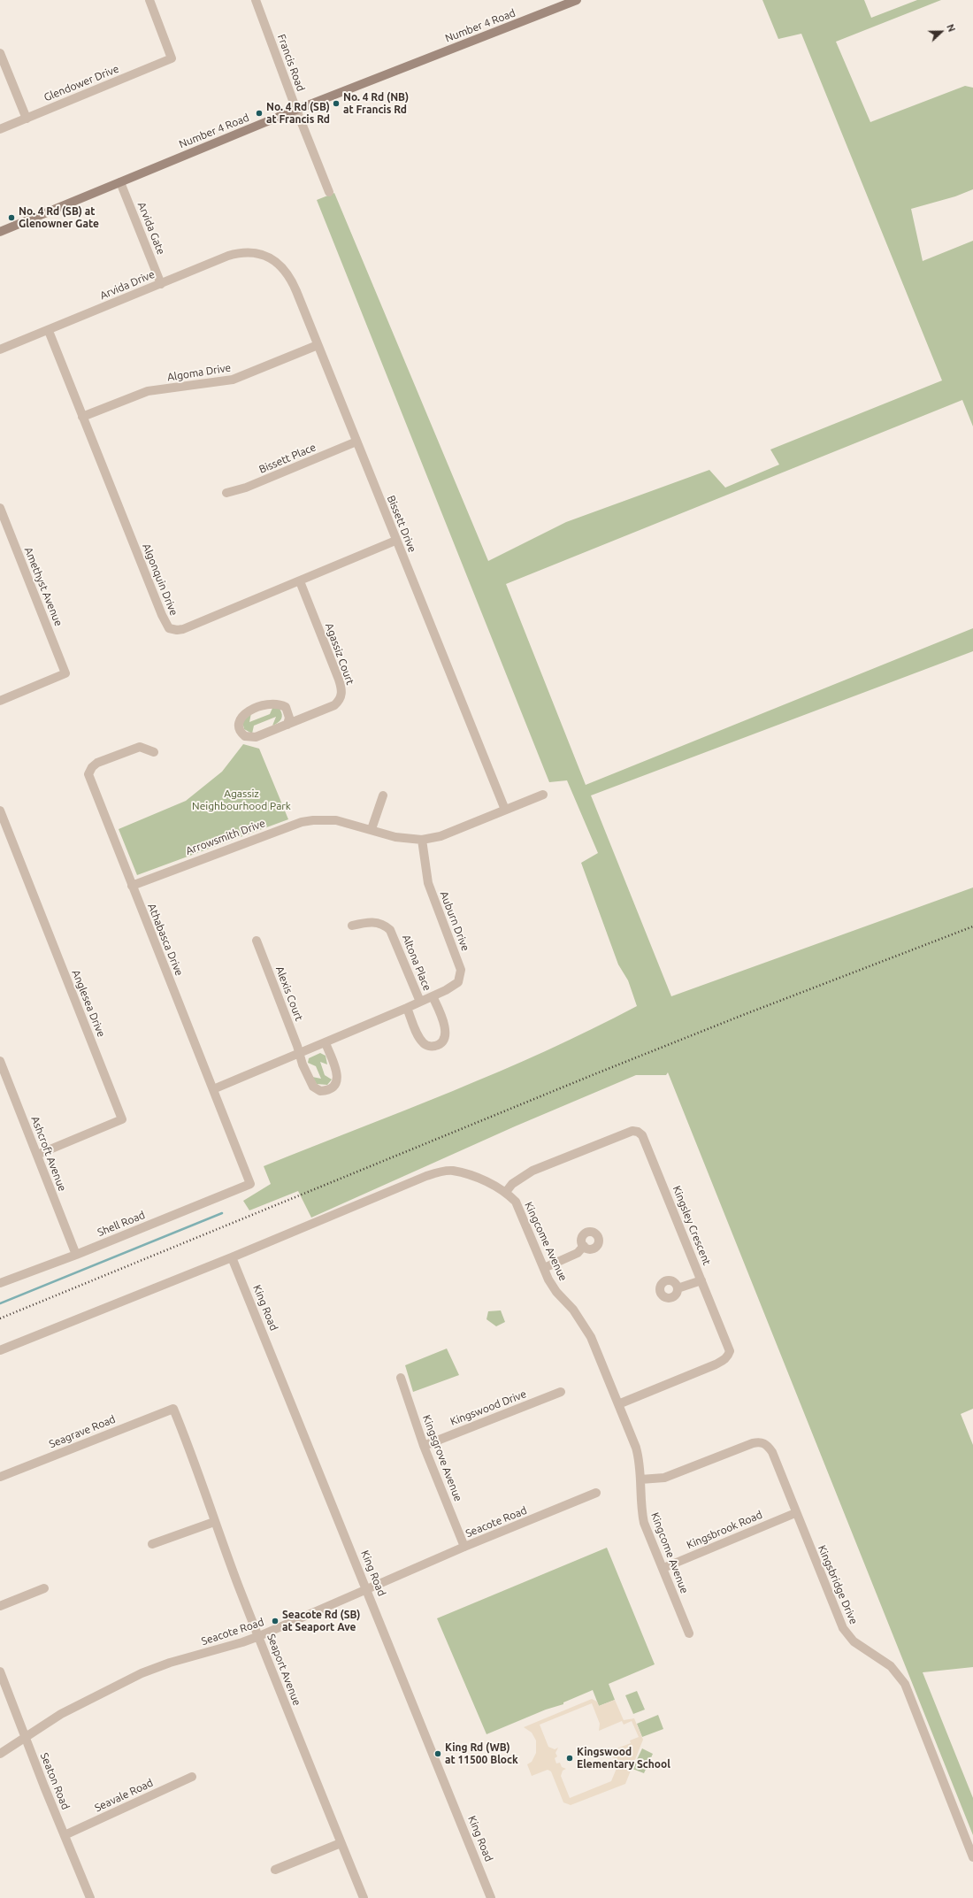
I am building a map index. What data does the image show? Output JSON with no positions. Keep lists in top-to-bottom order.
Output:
{
  "streets": {
    "main road": ["Number 4 Road"],
    "street": [
      "Francis Road",
      "Glendower Drive",
      "Arvida Gate",
      "Arvida Drive",
      "Algoma Drive",
      "Bissett Place",
      "Bissett Drive",
      "Algonquin Drive",
      "Amethyst Avenue",
      "Agassiz Court",
      "Arrowsmith Drive",
      "Auburn Drive",
      "Athabasca Drive",
      "Altona Place",
      "Alexis Court",
      "Anglesea Drive",
      "Ashcroft Avenue",
      "Shell Road",
      "Kingsley Crescent",
      "Kingcome Avenue",
      "King Road",
      "Kingswood Drive",
      "Seagrave Road",
      "Kingsgrove Avenue",
      "Seacote Road",
      "Kingsbrook Road",
      "Kingsbridge Drive",
      "Seaport Avenue",
      "Seaton Road",
      "Seavale Road"
    ]
  },
  "crossings": [
    ["Number 4 Road", "Francis Road"],
    ["Number 4 Road", "Arvida Gate"],
    ["Arvida Gate", "Arvida Drive"],
    ["Arvida Drive", "Bissett Drive"],
    ["Arvida Drive", "Algonquin Drive"],
    ["Algoma Drive", "Bissett Drive"],
    ["Algoma Drive", "Algonquin Drive"],
    ["Bissett Place", "Bissett Drive"],
    ["Bissett Drive", "Algonquin Drive"],
    ["Bissett Drive", "Arrowsmith Drive"],
    ["Algonquin Drive", "Agassiz Court"],
    ["Arrowsmith Drive", "Auburn Drive"],
    ["Arrowsmith Drive", "Athabasca Drive"],
    ["Auburn Drive", "Athabasca Drive"],
    ["Auburn Drive", "Altona Place"],
    ["Auburn Drive", "Alexis Court"],
    ["Athabasca Drive", "Shell Road"],
    ["Anglesea Drive", "Ashcroft Avenue"],
    ["Ashcroft Avenue", "Shell Road"],
    ["Kingsley Crescent", "Kingcome Avenue"],
    ["Kingcome Avenue", "King Road"],
    ["Kingcome Avenue", "Kingsbrook Road"],
    ["Kingcome Avenue", "Kingsbridge Drive"],
    ["King Road", "Seacote Road"],
    ["Kingswood Drive", "Kingsgrove Avenue"],
    ["Seagrave Road", "Seaport Avenue"],
    ["Kingsgrove Avenue", "Seacote Road"],
    ["Seacote Road", "Seaport Avenue"],
    ["Seacote Road", "Seaton Road"],
    ["Kingsbrook Road", "Kingsbridge Drive"],
    ["Seaton Road", "Seavale Road"]
  ],
  "parks": ["Agassiz Neighbourhood Park"],
  "places": [
    "No. 4 Rd (NB) at Francis Rd",
    "No. 4 Rd (SB) at Francis Rd",
    "No. 4 Rd (SB) at Glenowner Gate",
    "Seacote Rd (SB) at Seaport Ave",
    "King Rd (WB) at 11500 Block",
    "Kingswood Elementary School"
  ],
  "north": "right"
}
